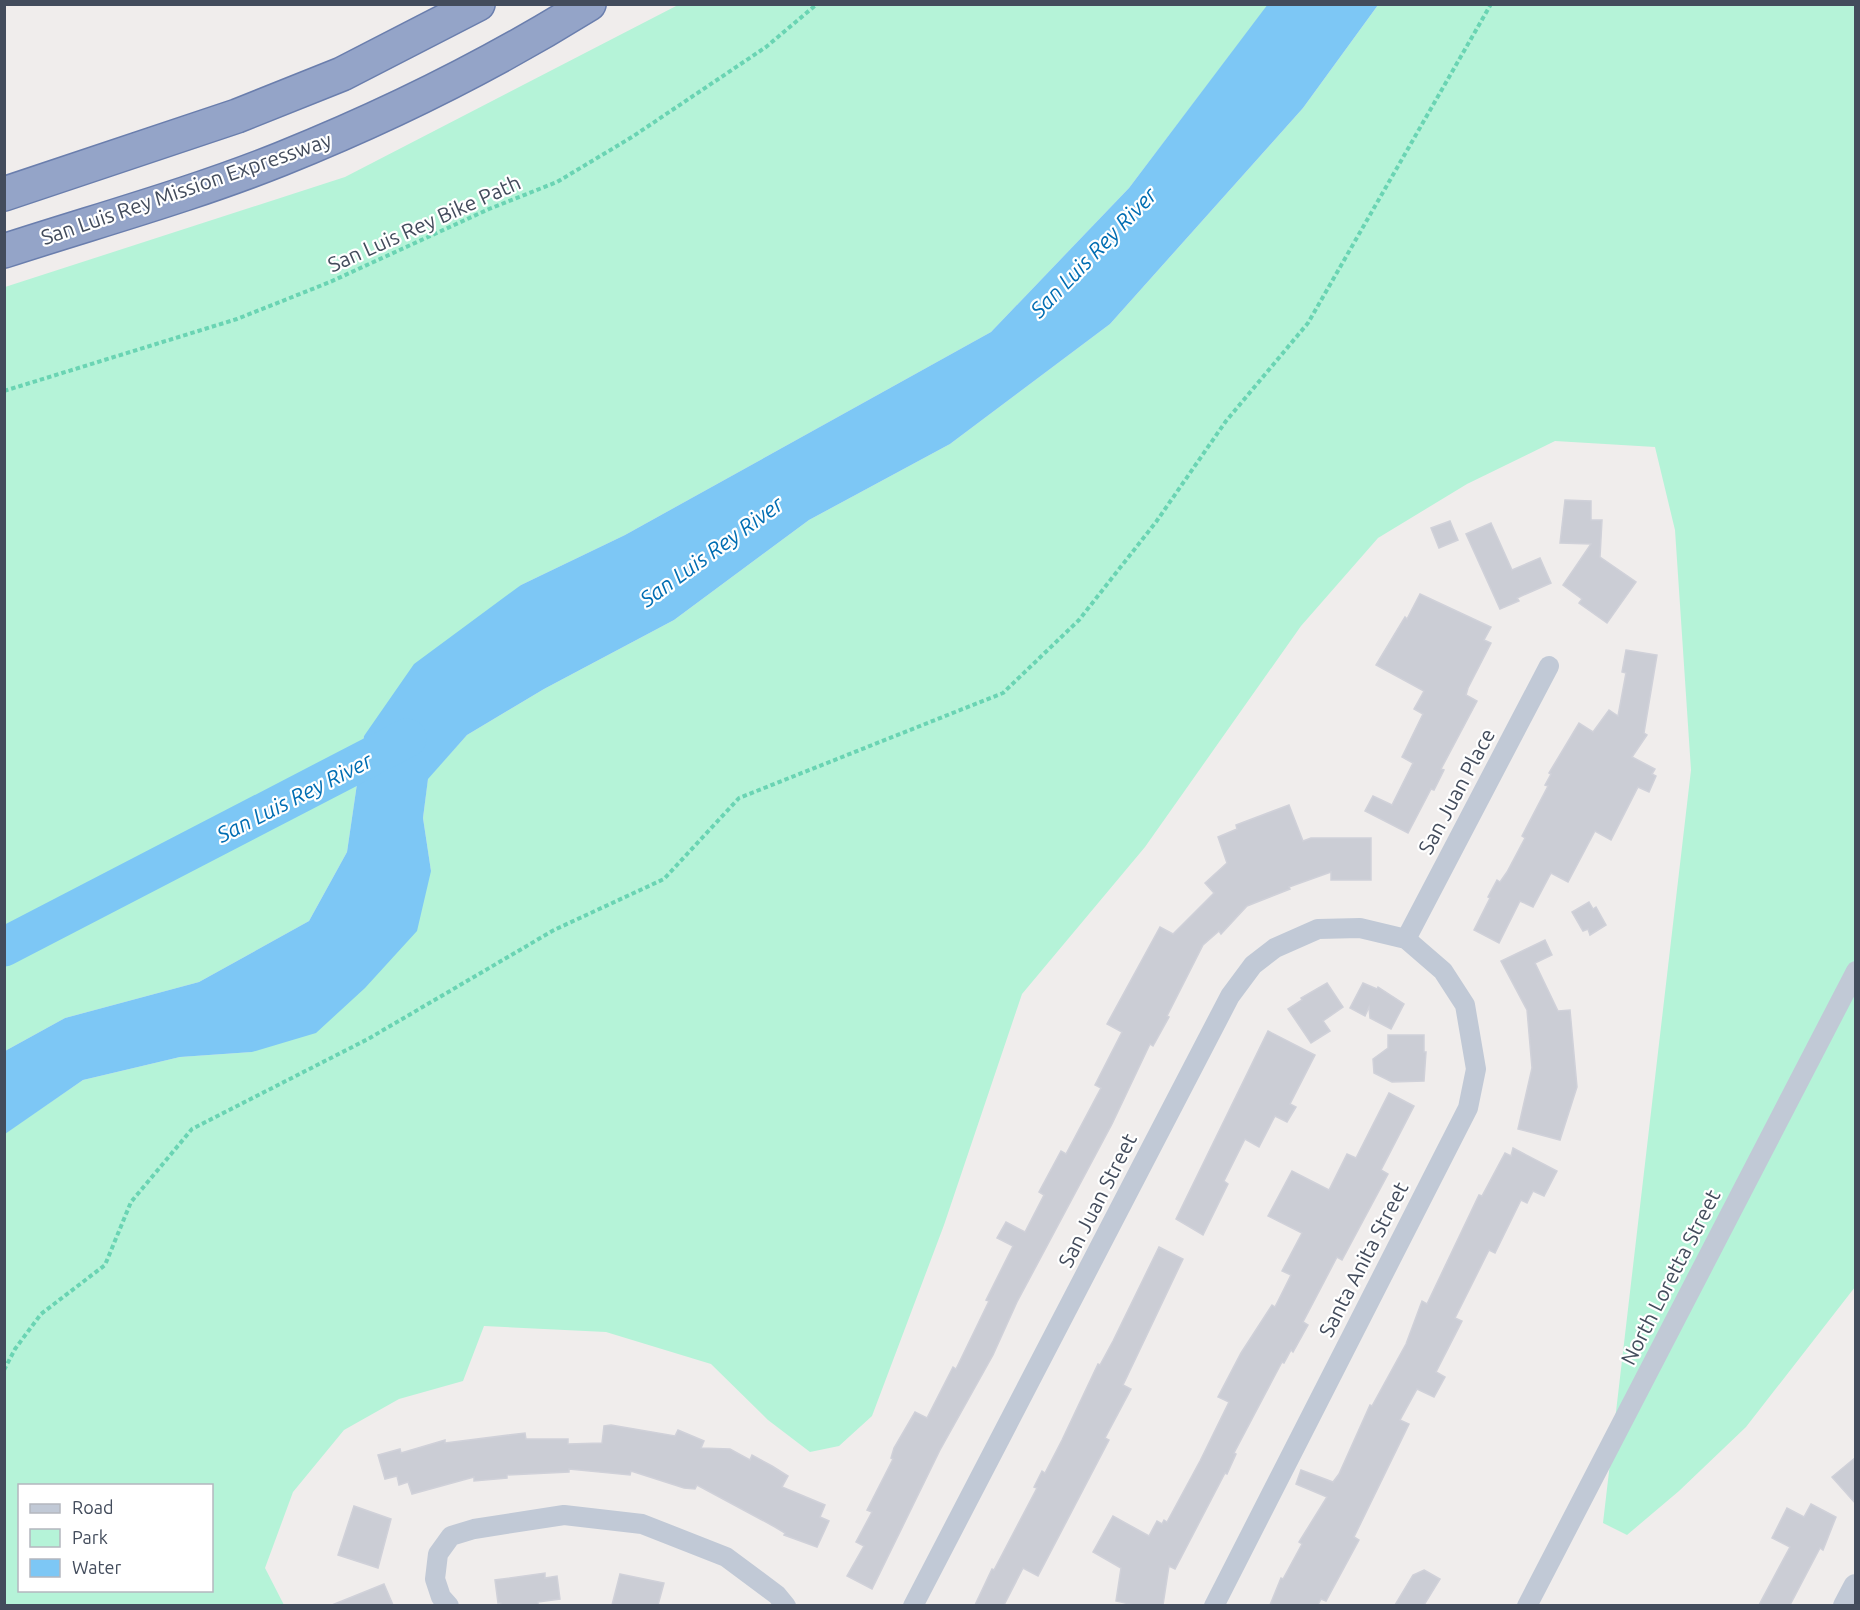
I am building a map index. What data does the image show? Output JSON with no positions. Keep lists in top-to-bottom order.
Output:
{
  "streets": {
    "highway": ["San Luis Rey Mission Expressway"],
    "street": [
      "San Juan Place",
      "San Juan Street",
      "Santa Anita Street",
      "North Loretta Street"
    ],
    "path": ["San Luis Rey Bike Path"]
  },
  "crossings": [
    ["San Juan Place", "San Juan Street"],
    ["San Juan Place", "Santa Anita Street"],
    ["San Juan Street", "Santa Anita Street"]
  ],
  "water": ["San Luis Rey River"],
  "legend": ["Road", "Park", "Water"]
}
